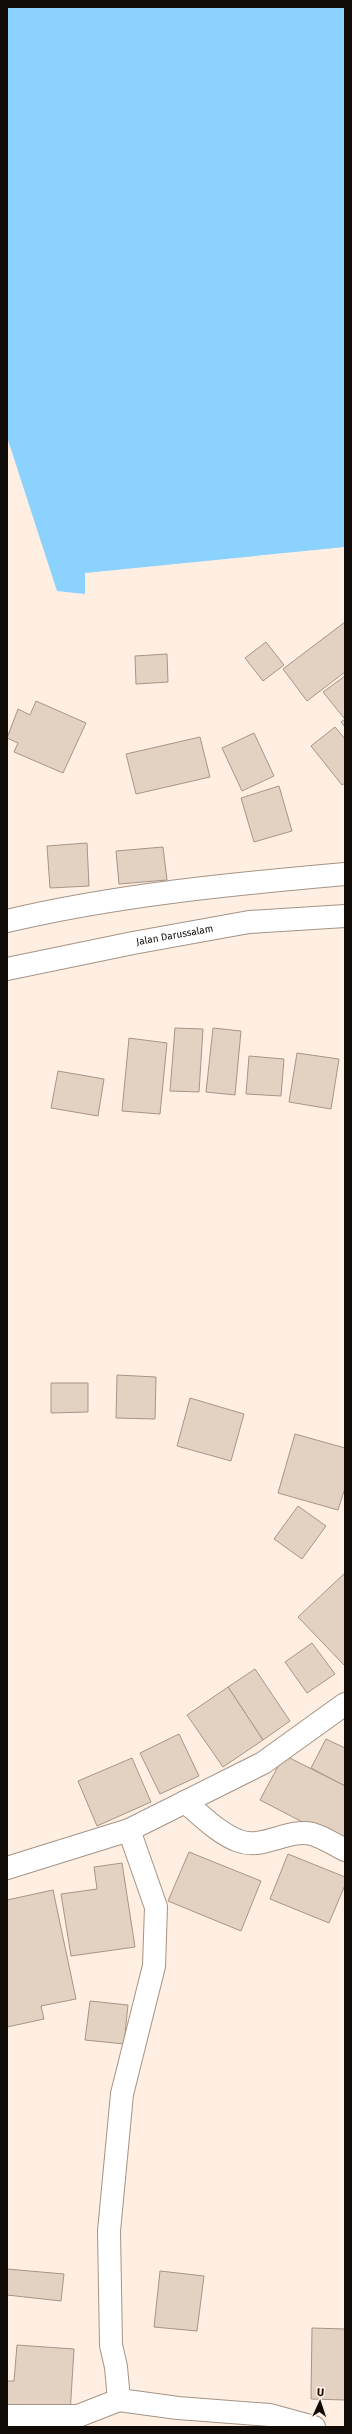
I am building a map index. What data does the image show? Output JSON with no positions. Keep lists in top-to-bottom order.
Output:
{
  "streets": {
    "street": ["Jalan Darussalam"]
  },
  "north": "top"
}
